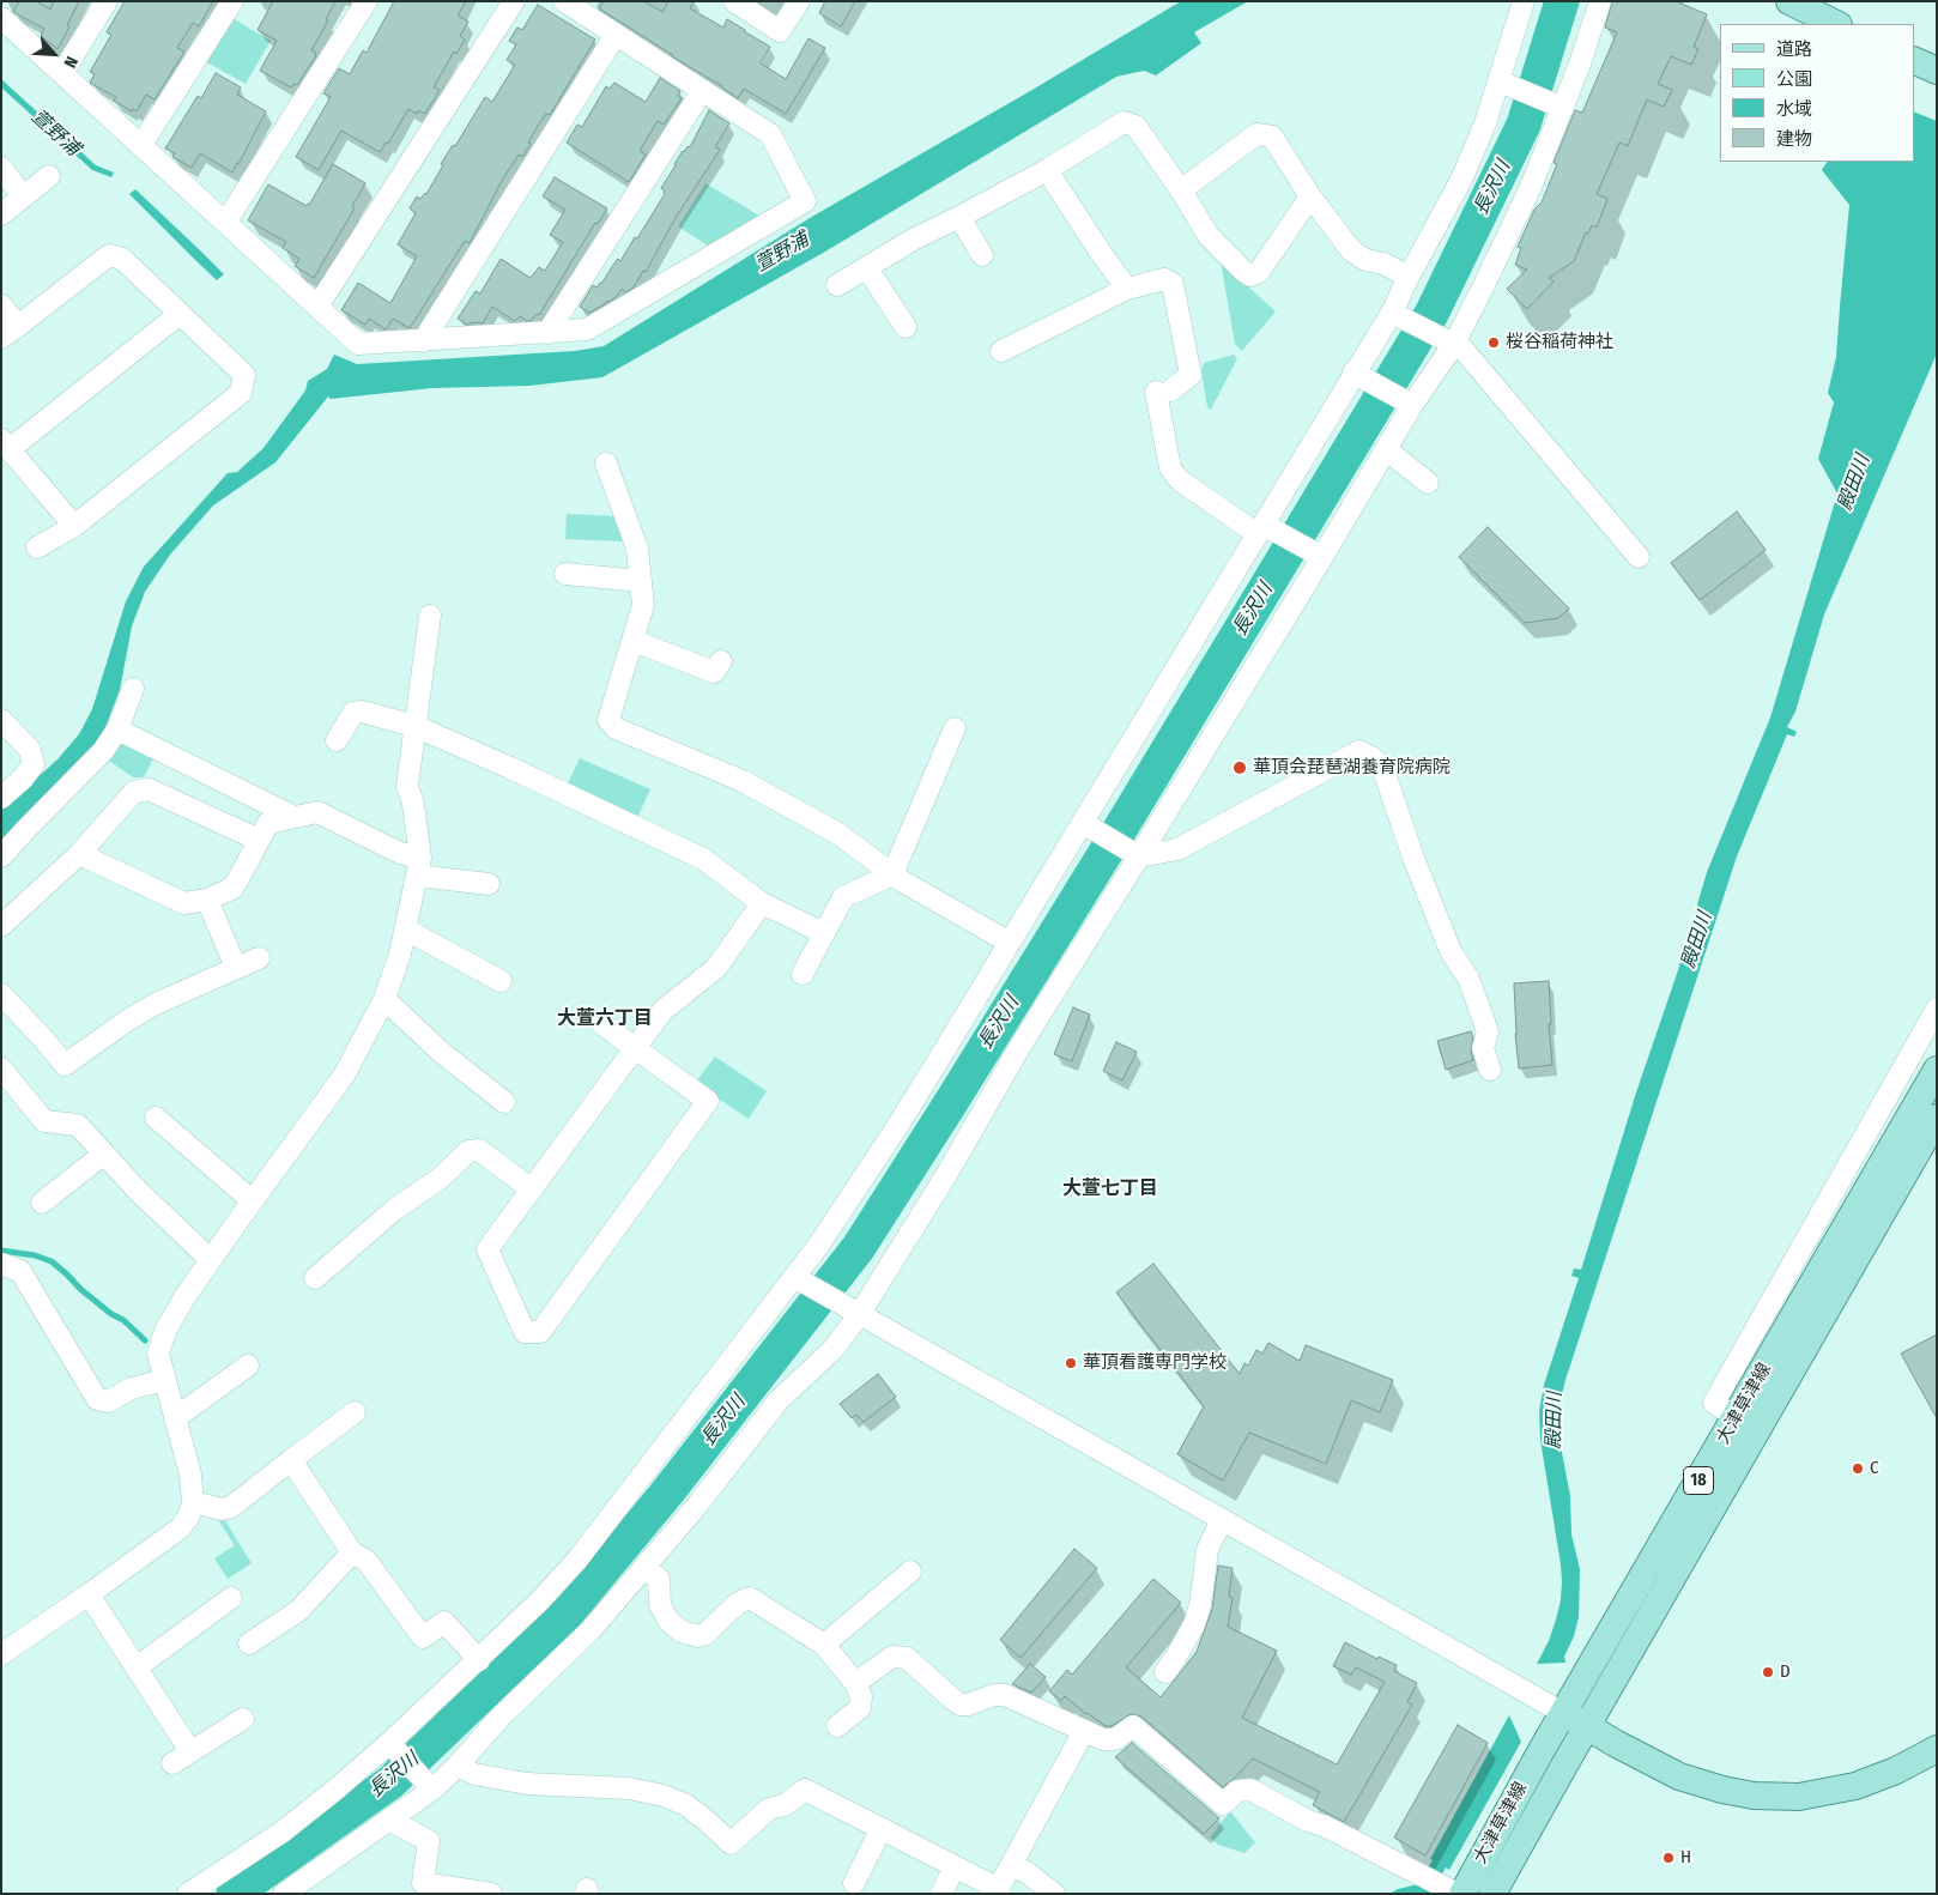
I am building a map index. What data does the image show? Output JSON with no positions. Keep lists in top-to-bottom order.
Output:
{
  "streets": {
    "main road": ["大津草津線", "18"]
  },
  "districts": ["大萱六丁目", "大萱七丁目"],
  "water": ["萱野浦", "長沢川", "殿田川"],
  "places": [
    "桜谷稲荷神社",
    "華頂会琵琶湖養育院病院",
    "華頂看護専門学校",
    "C",
    "D",
    "H"
  ],
  "legend": [
    "道路",
    "公園",
    "水域",
    "建物"
  ],
  "north": "bottom right"
}
